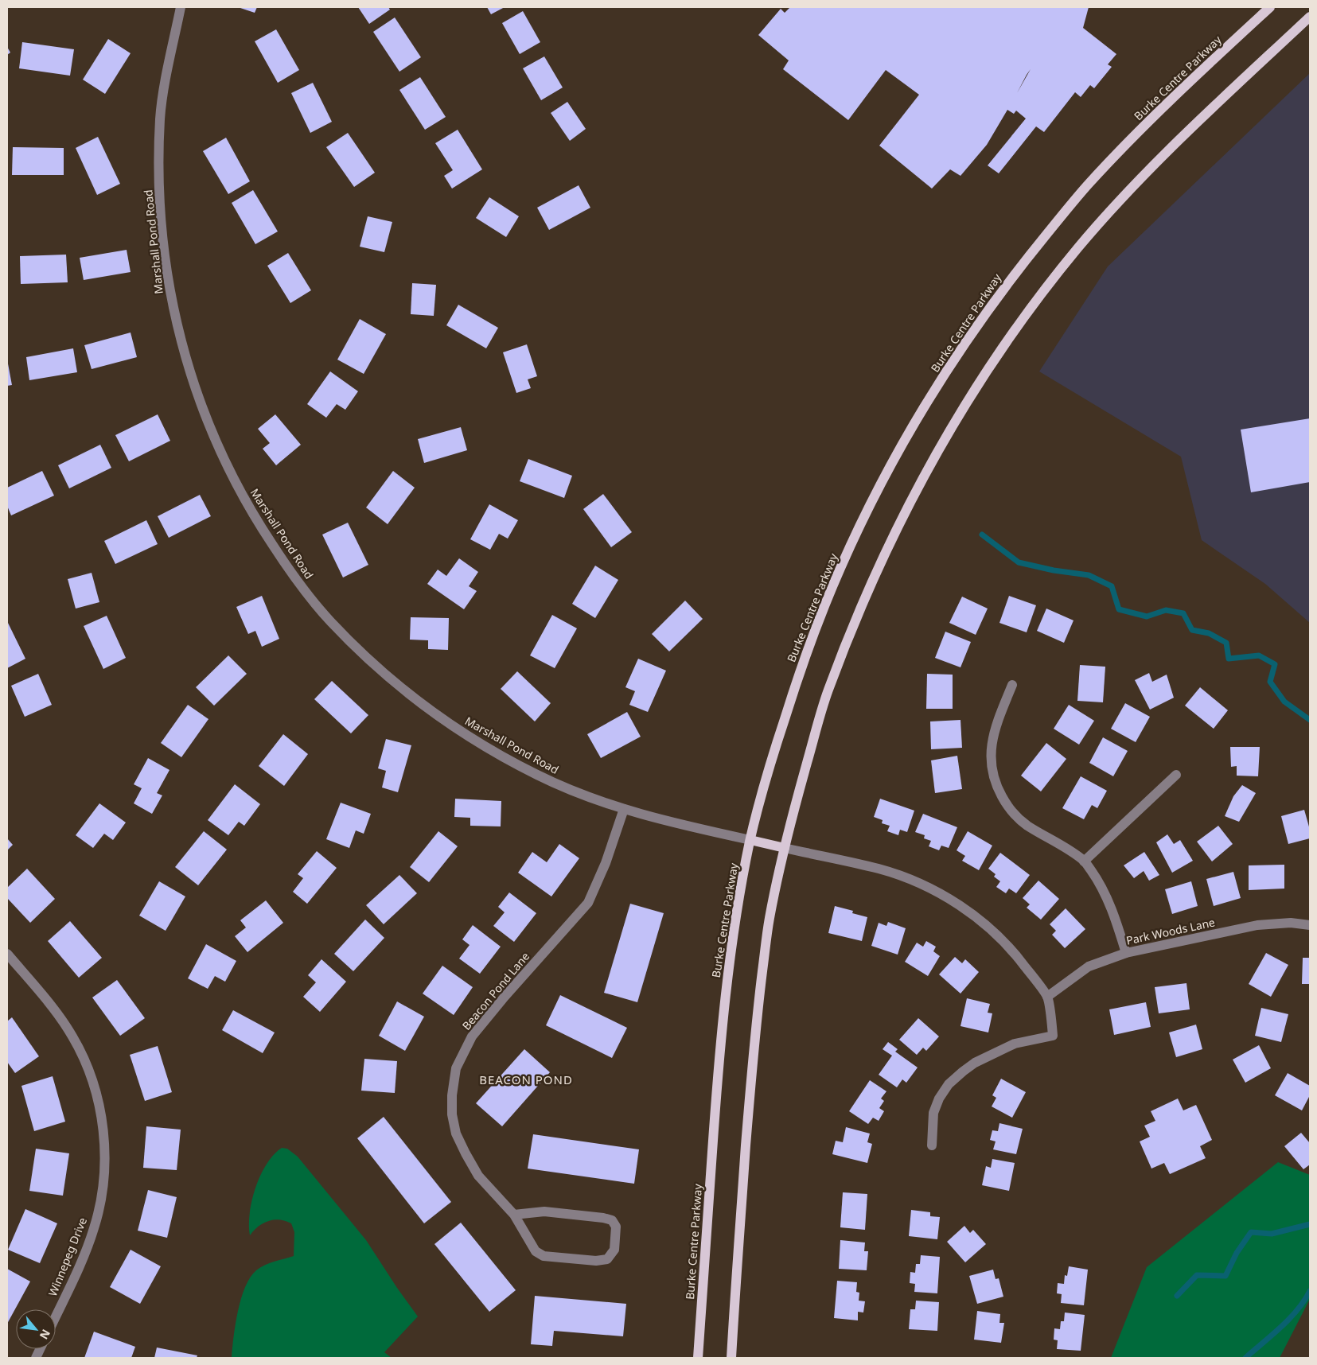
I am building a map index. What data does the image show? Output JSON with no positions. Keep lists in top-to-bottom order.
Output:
{
  "streets": {
    "main road": ["Burke Centre Parkway"],
    "street": [
      "Marshall Pond Road",
      "Park Woods Lane",
      "Beacon Pond Lane",
      "Winnepeg Drive"
    ]
  },
  "crossings": [
    ["Burke Centre Parkway", "Marshall Pond Road"],
    ["Marshall Pond Road", "Beacon Pond Lane"]
  ],
  "districts": ["BEACON POND"],
  "north": "bottom right"
}
